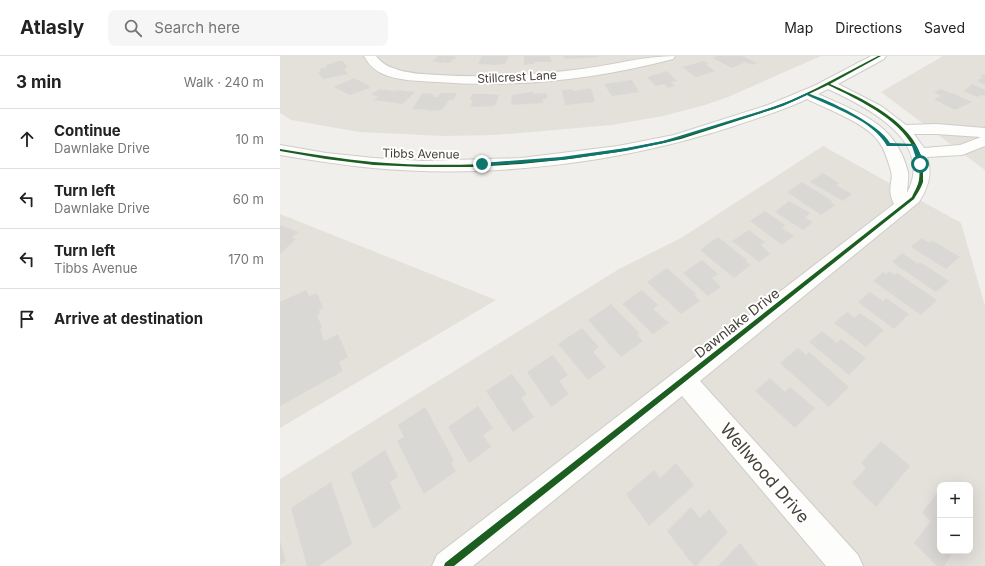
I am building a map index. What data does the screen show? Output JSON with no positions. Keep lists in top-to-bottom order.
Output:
{
  "streets": {
    "street": [
      "Stillcrest Lane",
      "Tibbs Avenue",
      "Dawnlake Drive",
      "Wellwood Drive"
    ]
  },
  "crossings": [
    ["Tibbs Avenue", "Dawnlake Drive"],
    ["Dawnlake Drive", "Wellwood Drive"]
  ],
  "page": {
    "header": "Atlasly",
    "search": "Search here",
    "nav": ["Map", "Directions", "Saved"],
    "heading": ["3 min", "Walk · 240 m"],
    "list": [
      ["Continue", "Dawnlake Drive", "10 m"],
      ["Turn left", "Dawnlake Drive", "60 m"],
      ["Turn left", "Tibbs Avenue", "170 m"],
      "Arrive at destination"
    ],
    "map_buttons": ["+", "−"]
  }
}
